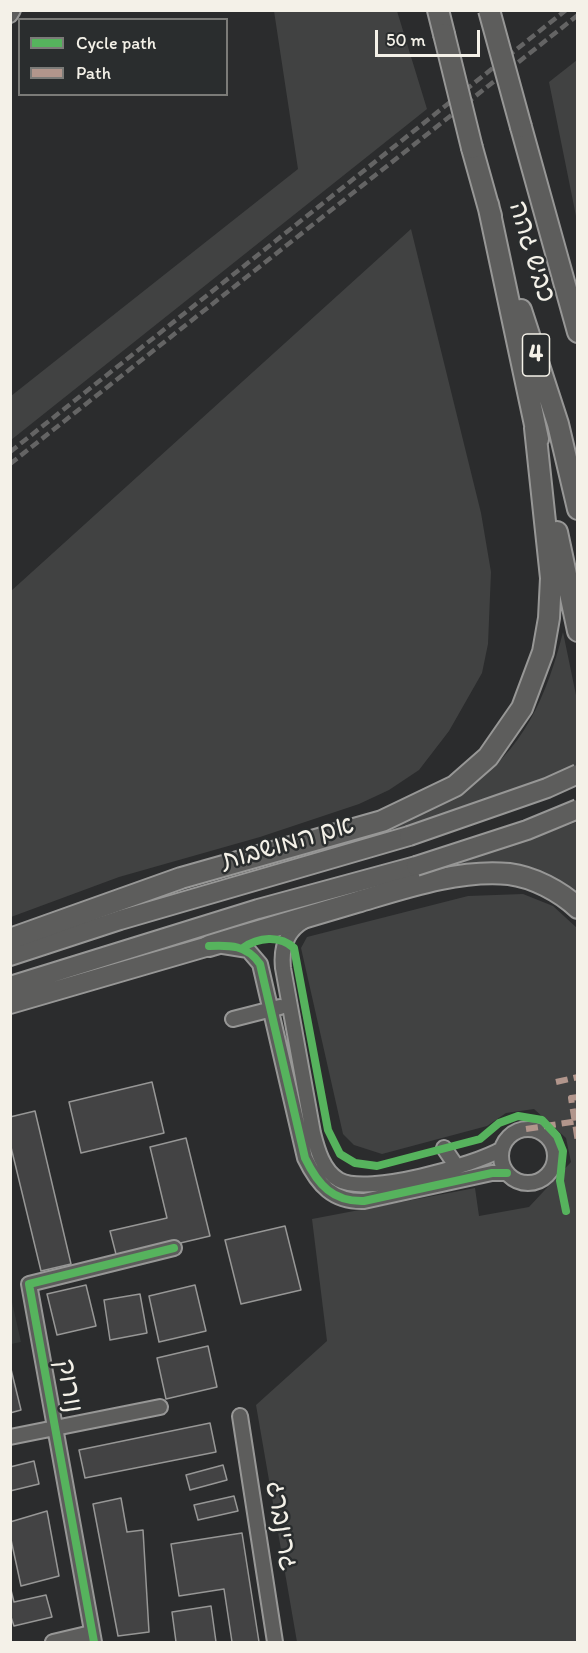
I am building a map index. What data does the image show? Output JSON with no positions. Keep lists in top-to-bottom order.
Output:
{
  "streets": {
    "highway": ["כביש גהה", "4"],
    "main road": ["אם המושבות"],
    "street": ["נורוק", "גרינברג"]
  },
  "legend": ["Cycle path", "Path"],
  "scale_bar": "50 m"
}
